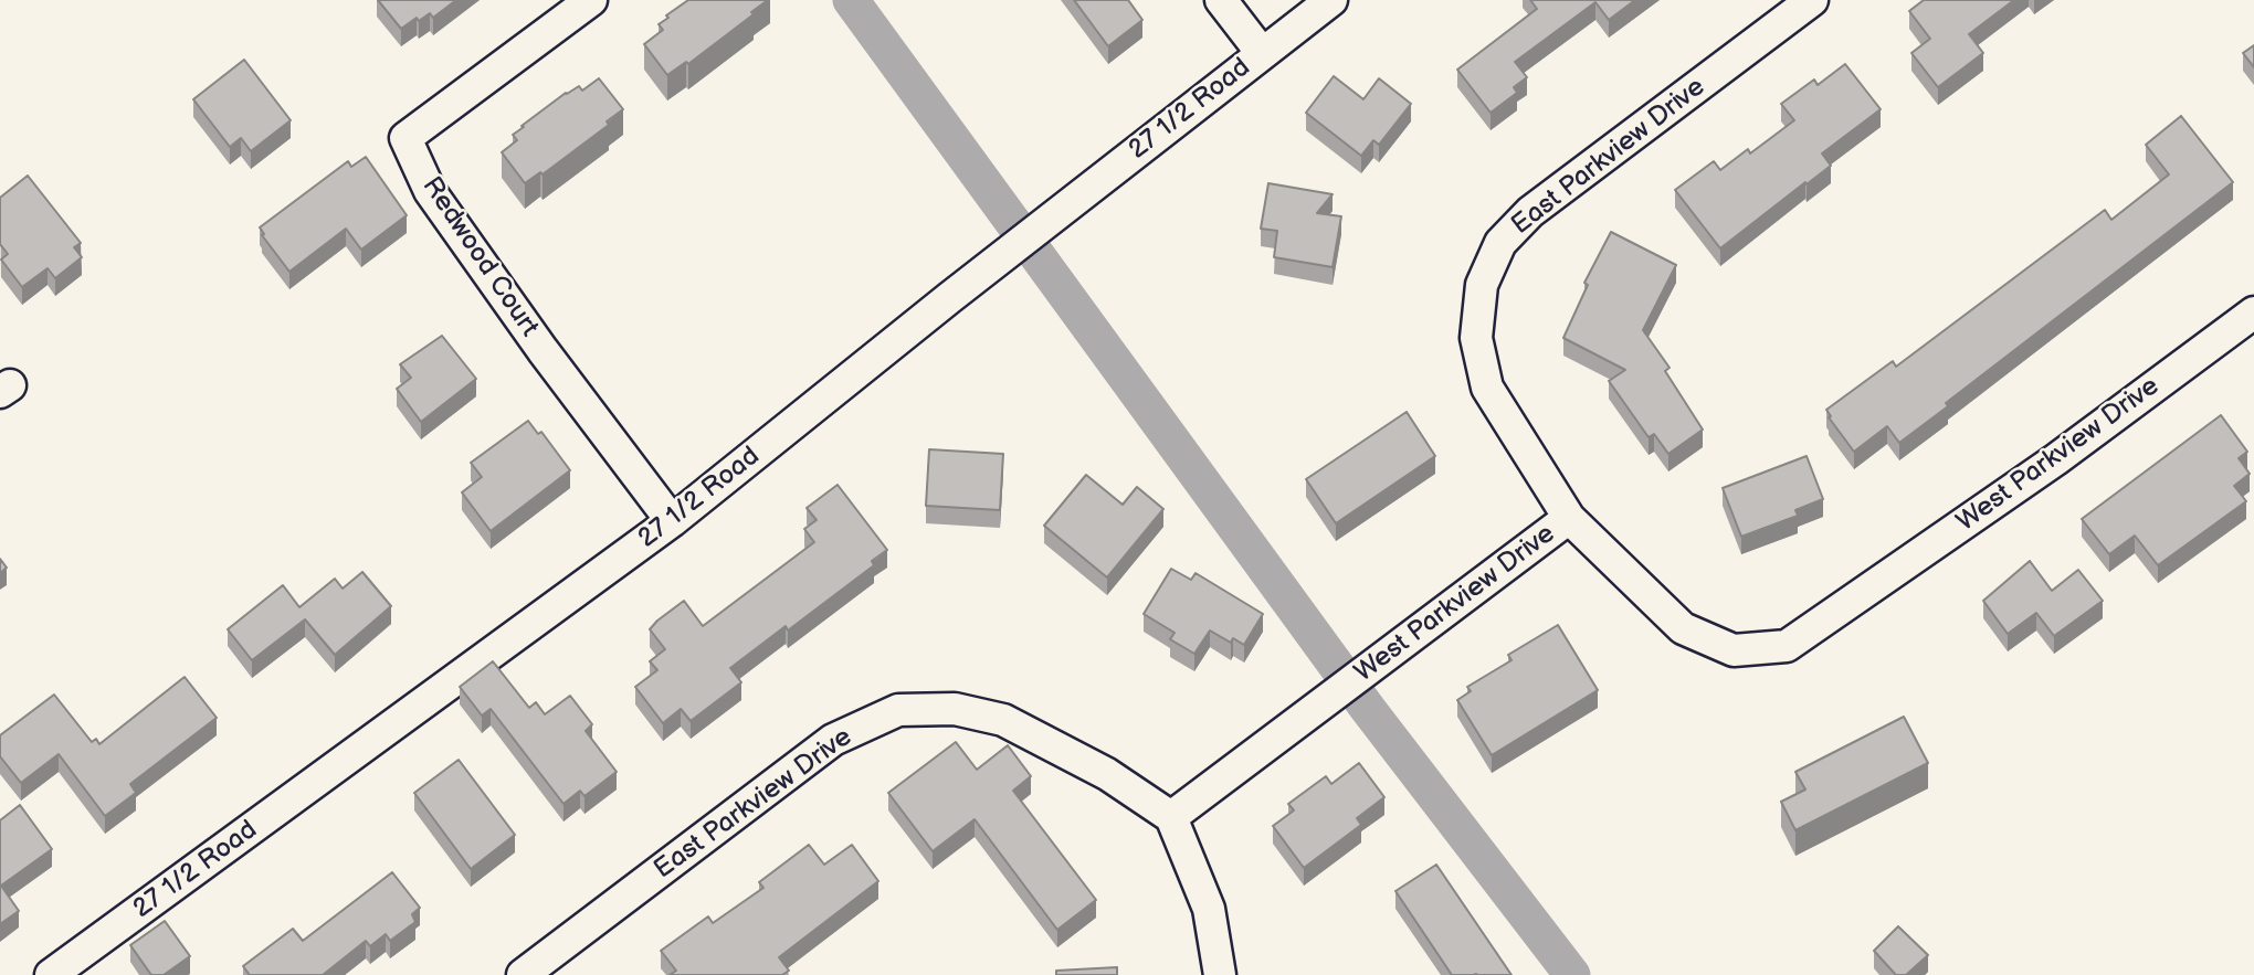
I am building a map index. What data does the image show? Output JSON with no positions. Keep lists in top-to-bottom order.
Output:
{
  "streets": {
    "street": [
      "27 1/2 Road",
      "East Parkview Drive",
      "Redwood Court",
      "West Parkview Drive"
    ]
  },
  "crossings": [
    ["27 1/2 Road", "Redwood Court"],
    ["East Parkview Drive", "West Parkview Drive"]
  ]
}
